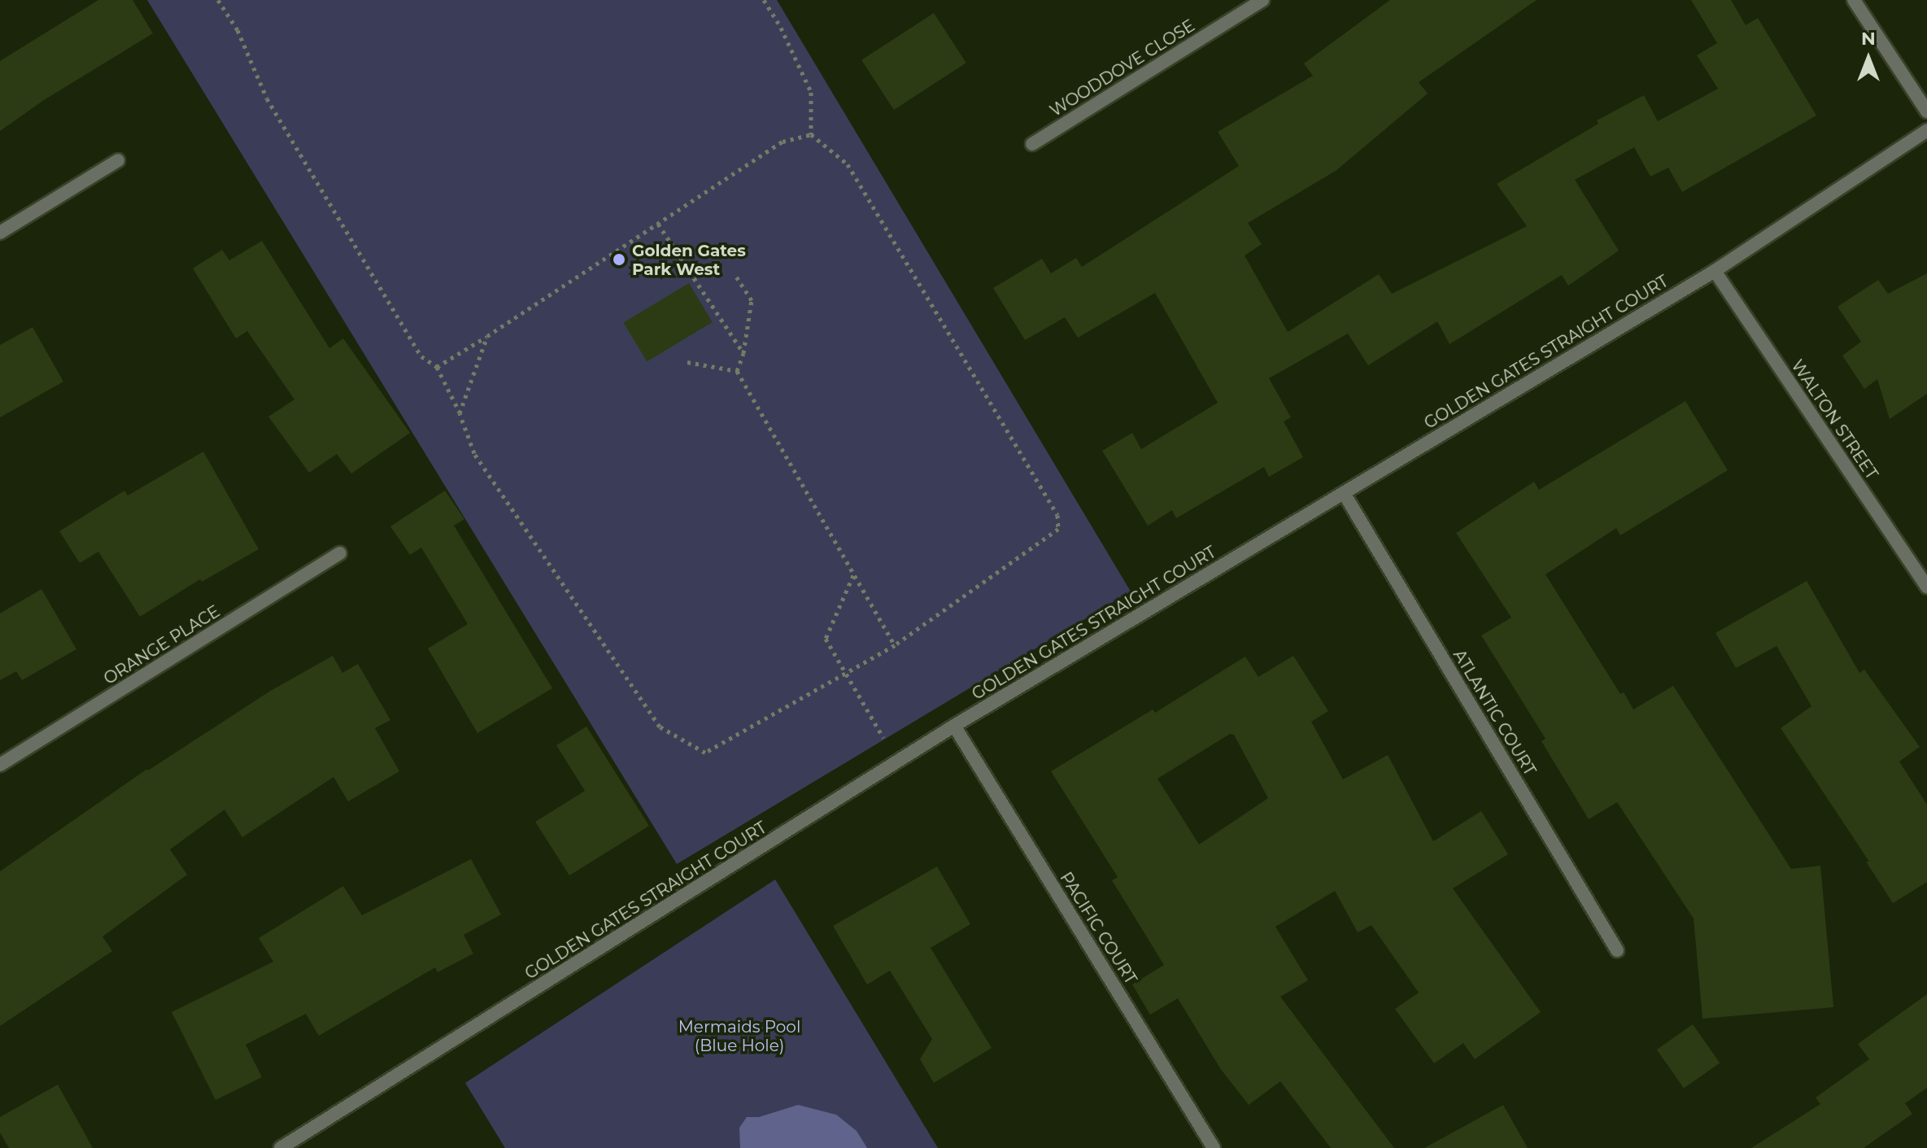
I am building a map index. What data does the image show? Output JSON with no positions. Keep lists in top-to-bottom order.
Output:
{
  "streets": {
    "street": [
      "WOODDOVE CLOSE",
      "GOLDEN GATES STRAIGHT COURT",
      "WALTON STREET",
      "ORANGE PLACE",
      "ATLANTIC COURT",
      "PACIFIC COURT"
    ]
  },
  "crossings": [
    ["GOLDEN GATES STRAIGHT COURT", "WALTON STREET"],
    ["GOLDEN GATES STRAIGHT COURT", "ATLANTIC COURT"],
    ["GOLDEN GATES STRAIGHT COURT", "PACIFIC COURT"]
  ],
  "parks": ["Mermaids Pool (Blue Hole)"],
  "places": ["Golden Gates Park West"],
  "north": "top"
}
